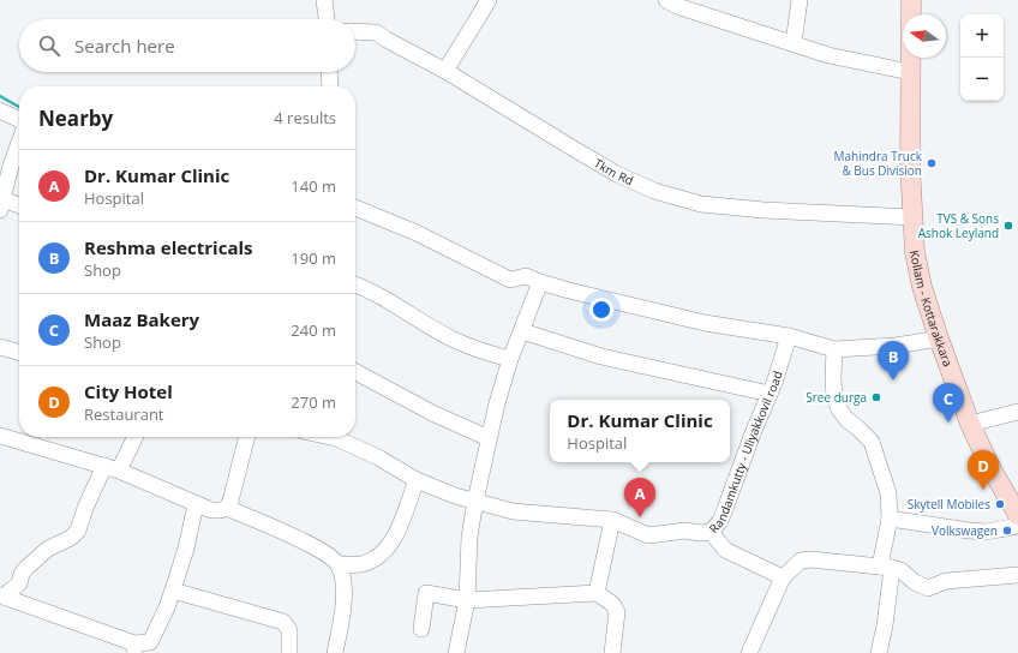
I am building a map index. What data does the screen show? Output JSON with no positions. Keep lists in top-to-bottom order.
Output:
{
  "streets": {
    "main road": ["Kollam - Kottarakkara"],
    "street": ["Tkm Rd", "Randamkutty - Uliyakkovil road"]
  },
  "crossings": [
    ["Tkm Rd", "Kollam - Kottarakkara"]
  ],
  "places": [
    "Mahindra Truck & Bus Division",
    "TVS & Sons Ashok Leyland",
    "Sree durga",
    "Skytell Mobiles",
    "Volkswagen"
  ],
  "north": "left",
  "page": {
    "map_buttons": ["+", "−"],
    "search": "Search here",
    "heading": ["Nearby", "4 results"],
    "list": [
      {
        "mark": "A",
        "name": "Dr. Kumar Clinic",
        "note": "Hospital",
        "value": "140 m"
      },
      {
        "mark": "B",
        "name": "Reshma electricals",
        "note": "Shop",
        "value": "190 m"
      },
      {
        "mark": "C",
        "name": "Maaz Bakery",
        "note": "Shop",
        "value": "240 m"
      },
      {
        "mark": "D",
        "name": "City Hotel",
        "note": "Restaurant",
        "value": "270 m"
      }
    ],
    "pins": [
      "B",
      "C",
      "D",
      "A"
    ],
    "popup": ["Dr. Kumar Clinic", "Hospital"]
  }
}
